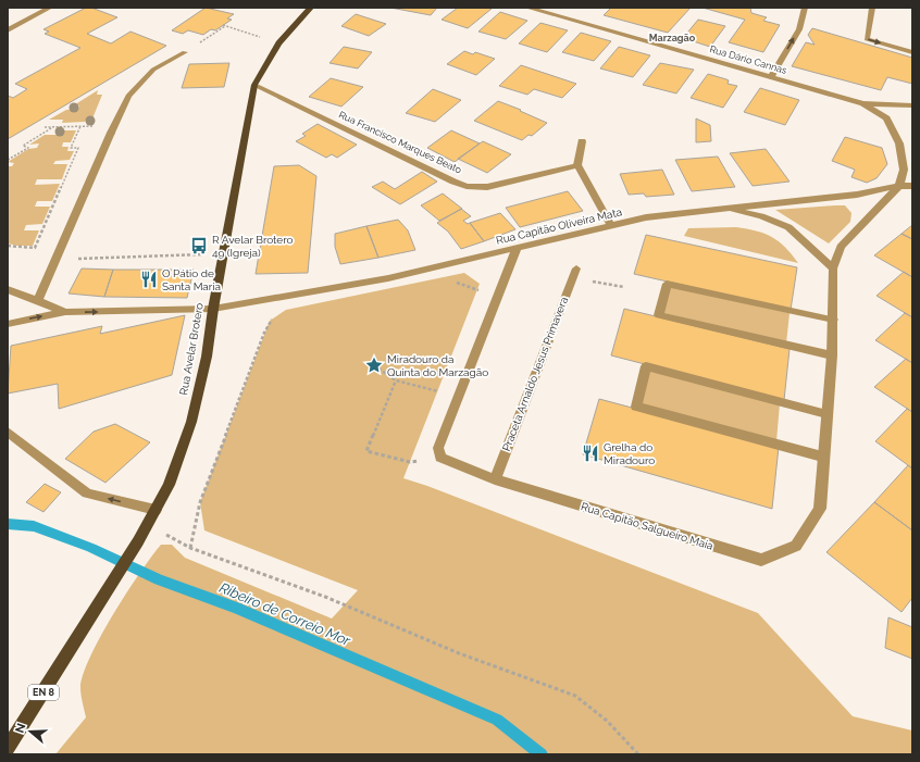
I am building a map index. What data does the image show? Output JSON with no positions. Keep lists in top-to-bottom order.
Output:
{
  "streets": {
    "main road": ["Rua Avelar Brotero", "EN 8"],
    "street": [
      "Rua Dário Cannas",
      "Rua Francisco Marques Beato",
      "Rua Capitão Oliveira Mata",
      "Praceta Arnaldo Jesus Primavera",
      "Rua Capitão Salgueiro Maia"
    ]
  },
  "crossings": [
    ["Rua Dário Cannas", "Rua Capitão Oliveira Mata"],
    ["Rua Dário Cannas", "Rua Capitão Salgueiro Maia"],
    ["Rua Francisco Marques Beato", "Rua Avelar Brotero"],
    ["Rua Capitão Oliveira Mata", "Rua Avelar Brotero"],
    ["Rua Capitão Oliveira Mata", "Rua Capitão Salgueiro Maia"],
    ["Praceta Arnaldo Jesus Primavera", "Rua Capitão Salgueiro Maia"]
  ],
  "districts": ["Marzagão"],
  "water": ["Ribeiro de Correio Mor"],
  "places": {
    "bus stop": ["R Avelar Brotero 49 (Igreja)"],
    "restaurant": ["O Pátio de Santa Maria", "Grelha do Miradouro"],
    "place": ["Miradouro da Quinta do Marzagão"]
  },
  "north": "left"
}
